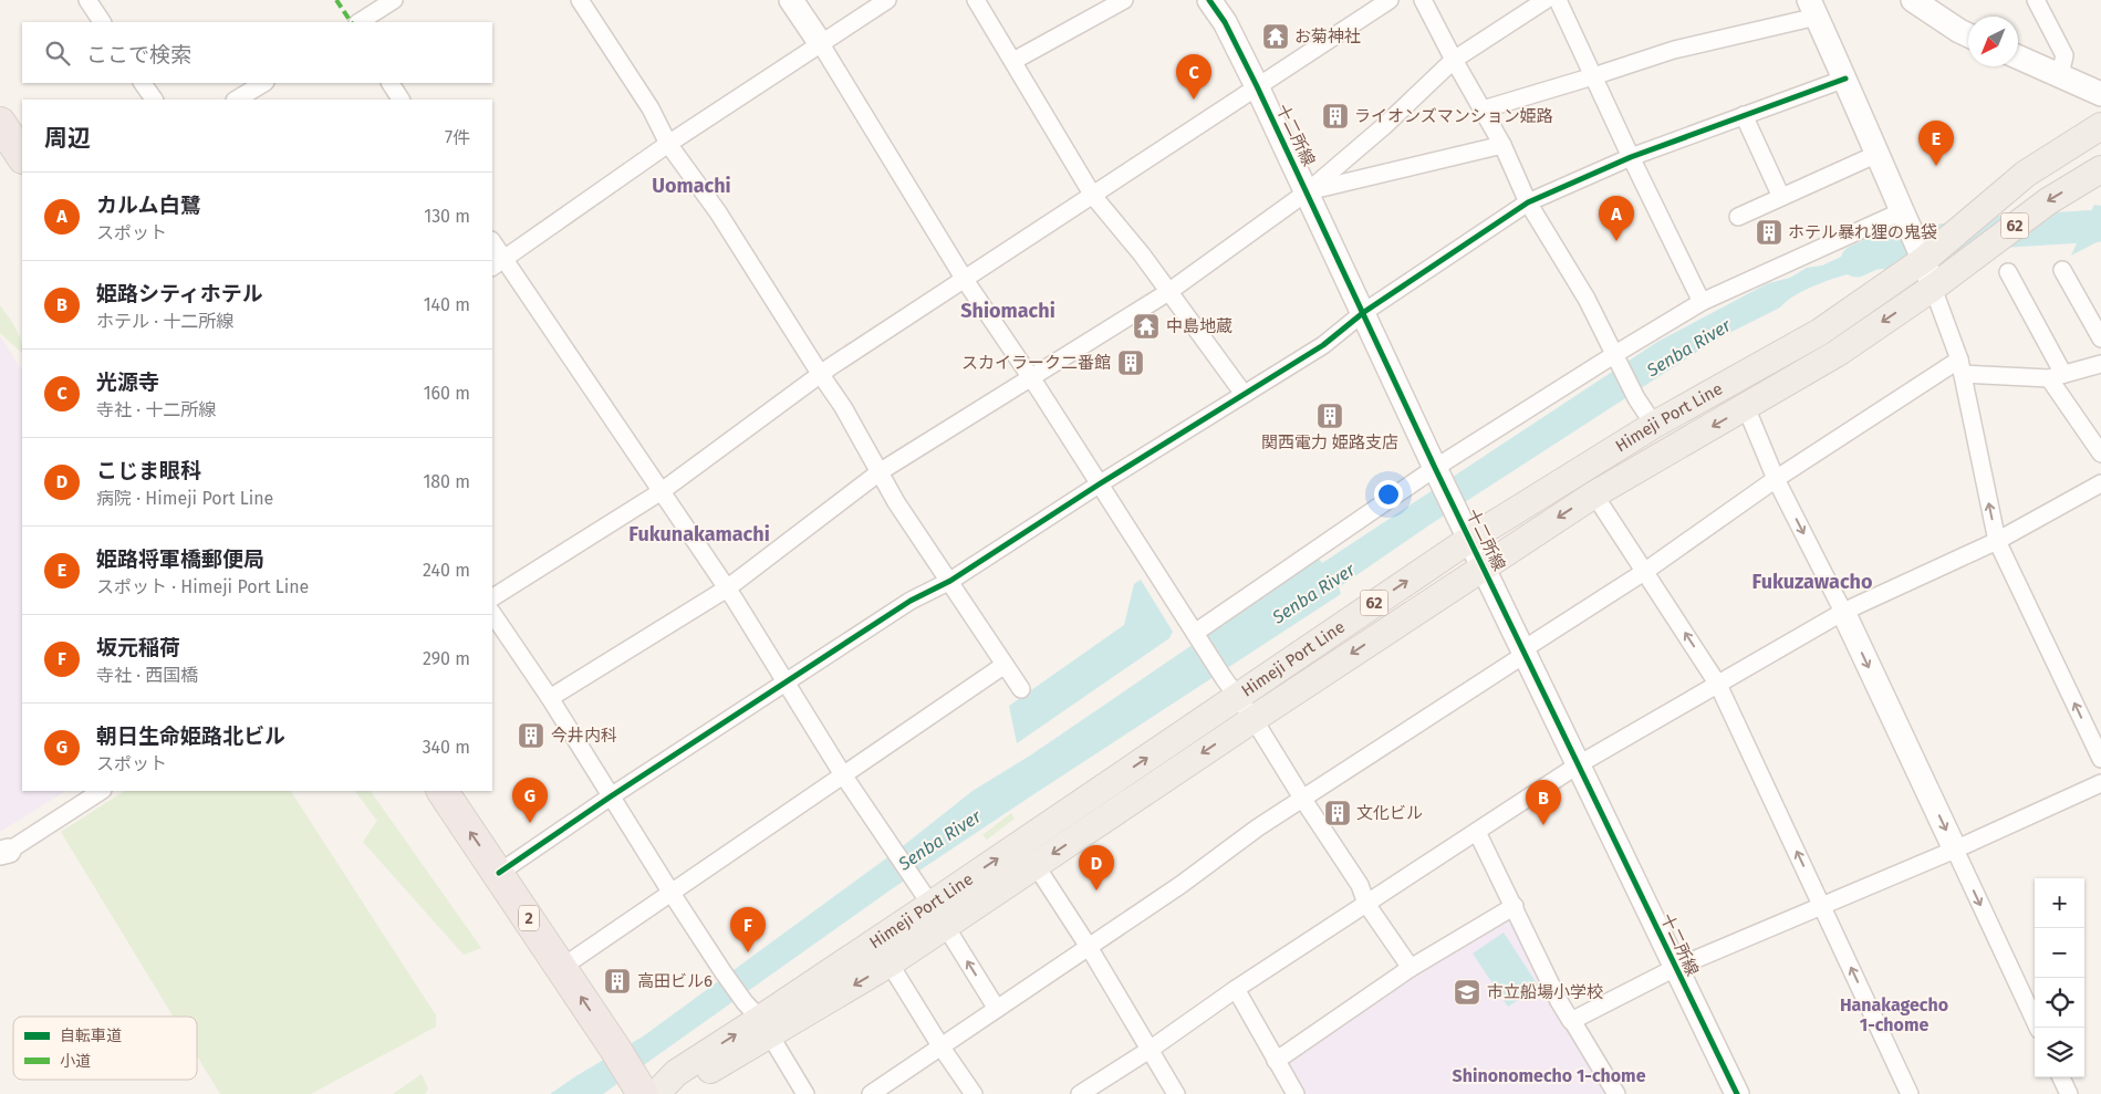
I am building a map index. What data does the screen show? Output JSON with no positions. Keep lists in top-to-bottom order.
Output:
{
  "streets": {
    "highway": ["2"],
    "main road": ["62", "Himeji Port Line"],
    "street": ["十二所線"]
  },
  "crossings": [
    ["十二所線", "Himeji Port Line"],
    ["Himeji Port Line", "2"]
  ],
  "districts": [
    "Uomachi",
    "Shiomachi",
    "Fukunakamachi",
    "Fukuzawacho",
    "Hanakagecho 1-chome",
    "Shinonomecho 1-chome"
  ],
  "water": ["Senba River"],
  "places": {
    "temple": ["お菊神社", "中島地蔵"],
    "building": [
      "ライオンズマンション姫路",
      "ホテル暴れ狸の鬼袋",
      "スカイラーク二番館",
      "関西電力 姫路支店",
      "今井内科",
      "文化ビル",
      "高田ビル6"
    ],
    "school or university": ["市立船場小学校"]
  },
  "legend": ["自転車道", "小道"],
  "north": "bottom left",
  "page": {
    "search": "ここで検索",
    "pins": [
      "C",
      "E",
      "A",
      "G",
      "B",
      "D",
      "F"
    ],
    "heading": ["周辺", "7件"],
    "list": [
      {
        "mark": "A",
        "name": "カルム白鷺",
        "note": "スポット",
        "value": "130 m"
      },
      {
        "mark": "B",
        "name": "姫路シティホテル",
        "note": "ホテル · 十二所線",
        "value": "140 m"
      },
      {
        "mark": "C",
        "name": "光源寺",
        "note": "寺社 · 十二所線",
        "value": "160 m"
      },
      {
        "mark": "D",
        "name": "こじま眼科",
        "note": "病院 · Himeji Port Line",
        "value": "180 m"
      },
      {
        "mark": "E",
        "name": "姫路将軍橋郵便局",
        "note": "スポット · Himeji Port Line",
        "value": "240 m"
      },
      {
        "mark": "F",
        "name": "坂元稲荷",
        "note": "寺社 · 西国橋",
        "value": "290 m"
      },
      {
        "mark": "G",
        "name": "朝日生命姫路北ビル",
        "note": "スポット",
        "value": "340 m"
      }
    ],
    "map_buttons": ["+", "−"]
  }
}
